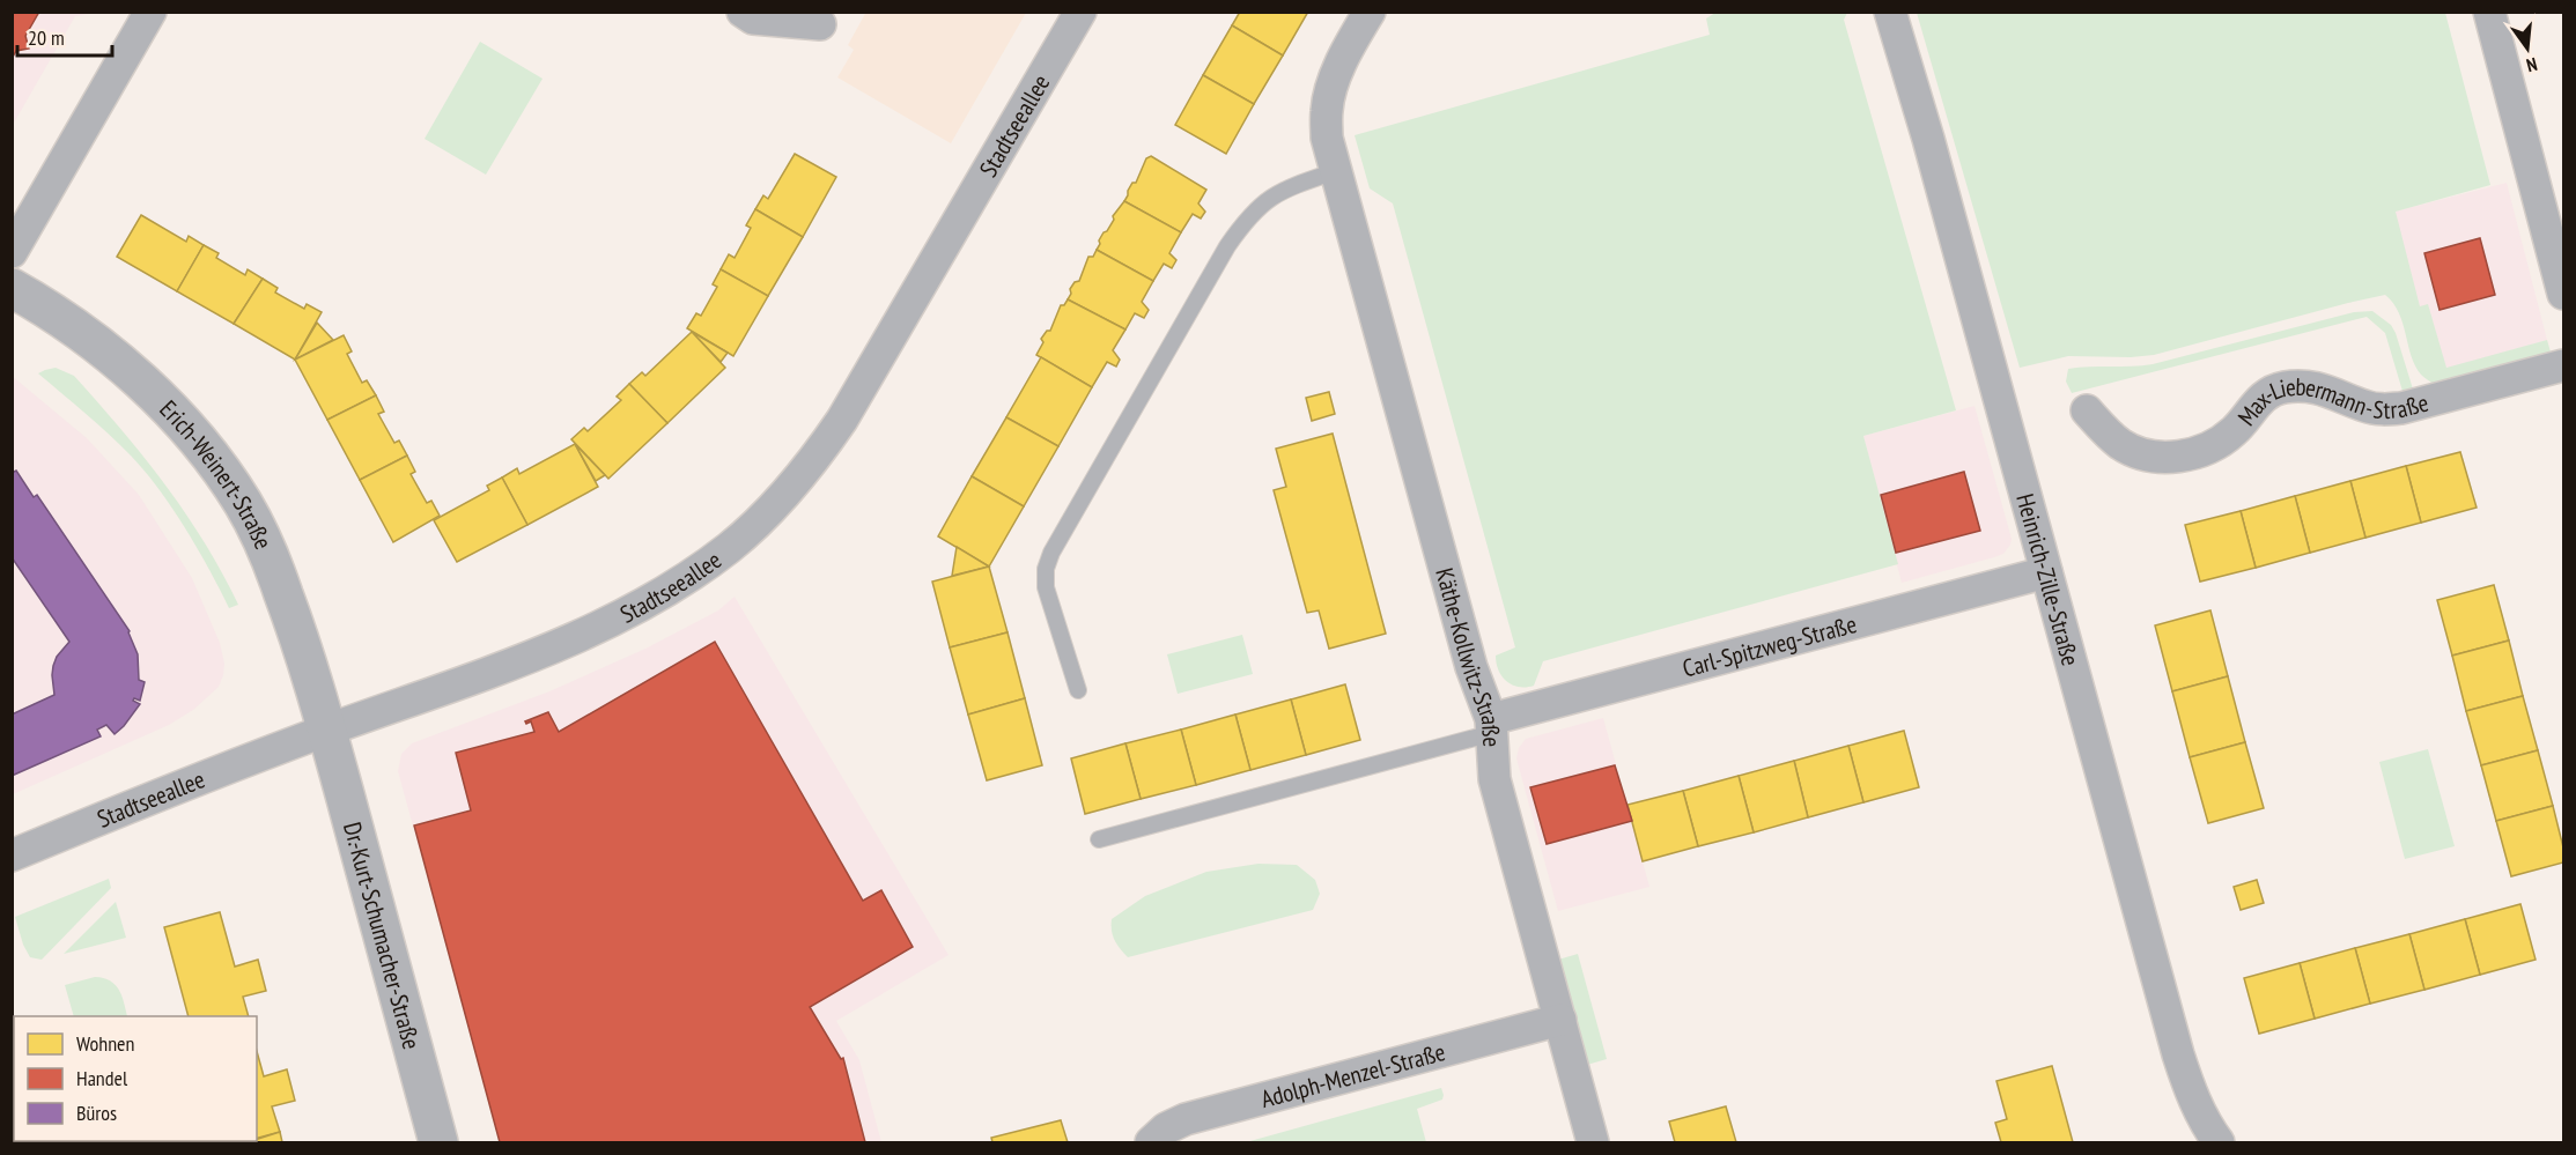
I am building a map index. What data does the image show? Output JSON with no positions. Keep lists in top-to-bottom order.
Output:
{
  "streets": {
    "street": [
      "Stadtseeallee",
      "Max-Liebermann-Straße",
      "Erich-Weinert-Straße",
      "Heinrich-Zille-Straße",
      "Carl-Spitzweg-Straße",
      "Käthe-Kollwitz-Straße",
      "Dr.-Kurt-Schumacher-Straße",
      "Adolph-Menzel-Straße"
    ]
  },
  "crossings": [
    ["Stadtseeallee", "Erich-Weinert-Straße"],
    ["Stadtseeallee", "Dr.-Kurt-Schumacher-Straße"],
    ["Erich-Weinert-Straße", "Dr.-Kurt-Schumacher-Straße"],
    ["Heinrich-Zille-Straße", "Carl-Spitzweg-Straße"],
    ["Carl-Spitzweg-Straße", "Käthe-Kollwitz-Straße"],
    ["Käthe-Kollwitz-Straße", "Adolph-Menzel-Straße"]
  ],
  "legend": ["Wohnen", "Handel", "Büros"],
  "scale_bar": "20 m",
  "north": "bottom"
}
